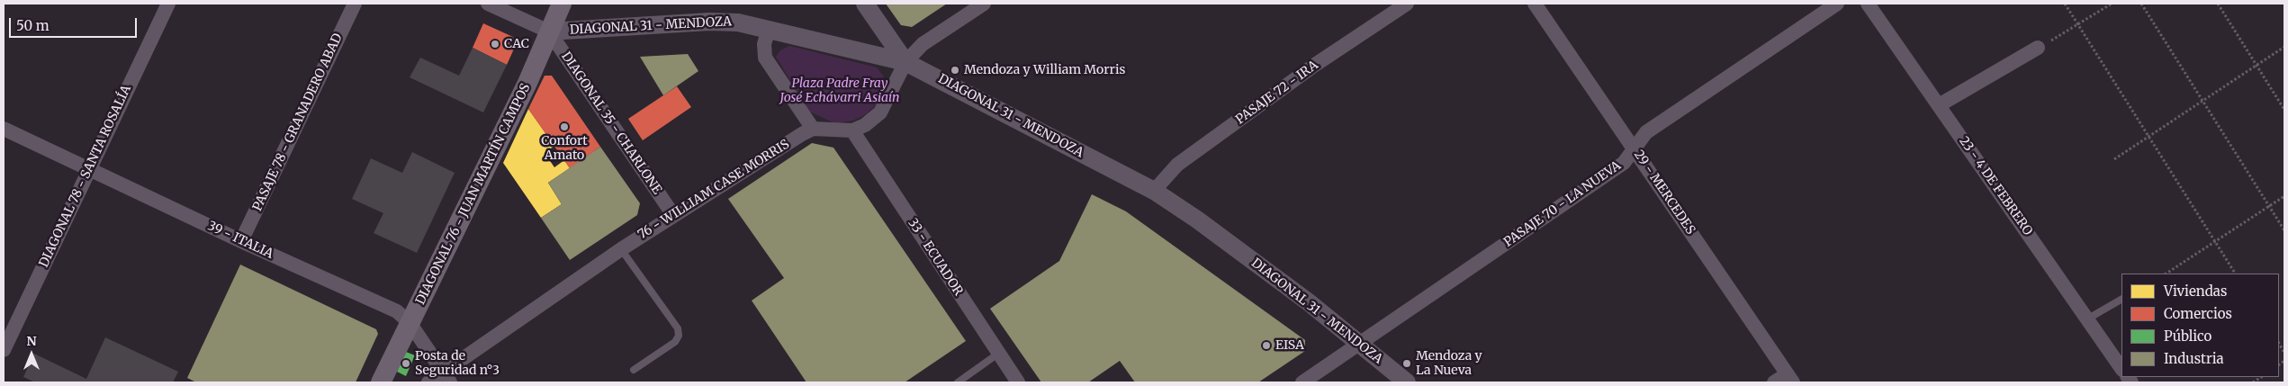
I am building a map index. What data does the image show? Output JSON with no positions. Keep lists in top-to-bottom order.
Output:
{
  "streets": {
    "main road": ["DIAGONAL 76 - JUAN MARTÍN CAMPOS"],
    "street": [
      "DIAGONAL 31 - MENDOZA",
      "PASAJE 72 - IRA",
      "PASAJE 78 - GRANADERO ABAD",
      "DIAGONAL 35 - CHARLONE",
      "DIAGONAL 78 - SANTA ROSALÍA",
      "23 - 4 DE FEBRERO",
      "76 - WILLIAM CASE MORRIS",
      "29 - MERCEDES",
      "PASAJE 70 - LA NUEVA",
      "39 - ITALIA",
      "33 - ECUADOR"
    ]
  },
  "crossings": [
    ["DIAGONAL 31 - MENDOZA", "PASAJE 72 - IRA"],
    ["DIAGONAL 31 - MENDOZA", "DIAGONAL 35 - CHARLONE"],
    ["DIAGONAL 31 - MENDOZA", "DIAGONAL 76 - JUAN MARTÍN CAMPOS"],
    ["DIAGONAL 31 - MENDOZA", "PASAJE 70 - LA NUEVA"],
    ["PASAJE 78 - GRANADERO ABAD", "39 - ITALIA"],
    ["DIAGONAL 35 - CHARLONE", "76 - WILLIAM CASE MORRIS"],
    ["DIAGONAL 35 - CHARLONE", "DIAGONAL 76 - JUAN MARTÍN CAMPOS"],
    ["DIAGONAL 78 - SANTA ROSALÍA", "39 - ITALIA"],
    ["76 - WILLIAM CASE MORRIS", "39 - ITALIA"],
    ["29 - MERCEDES", "PASAJE 70 - LA NUEVA"],
    ["DIAGONAL 76 - JUAN MARTÍN CAMPOS", "39 - ITALIA"]
  ],
  "parks": ["Plaza Padre Fray José Echávarri Asiaín"],
  "places": [
    "CAC",
    "Mendoza y William Morris",
    "Confort Amato",
    "EISA",
    "Posta de Seguridad n°3",
    "Mendoza y La Nueva"
  ],
  "legend": [
    "Viviendas",
    "Comercios",
    "Público",
    "Industria"
  ],
  "scale_bar": "50 m",
  "north": "top"
}
